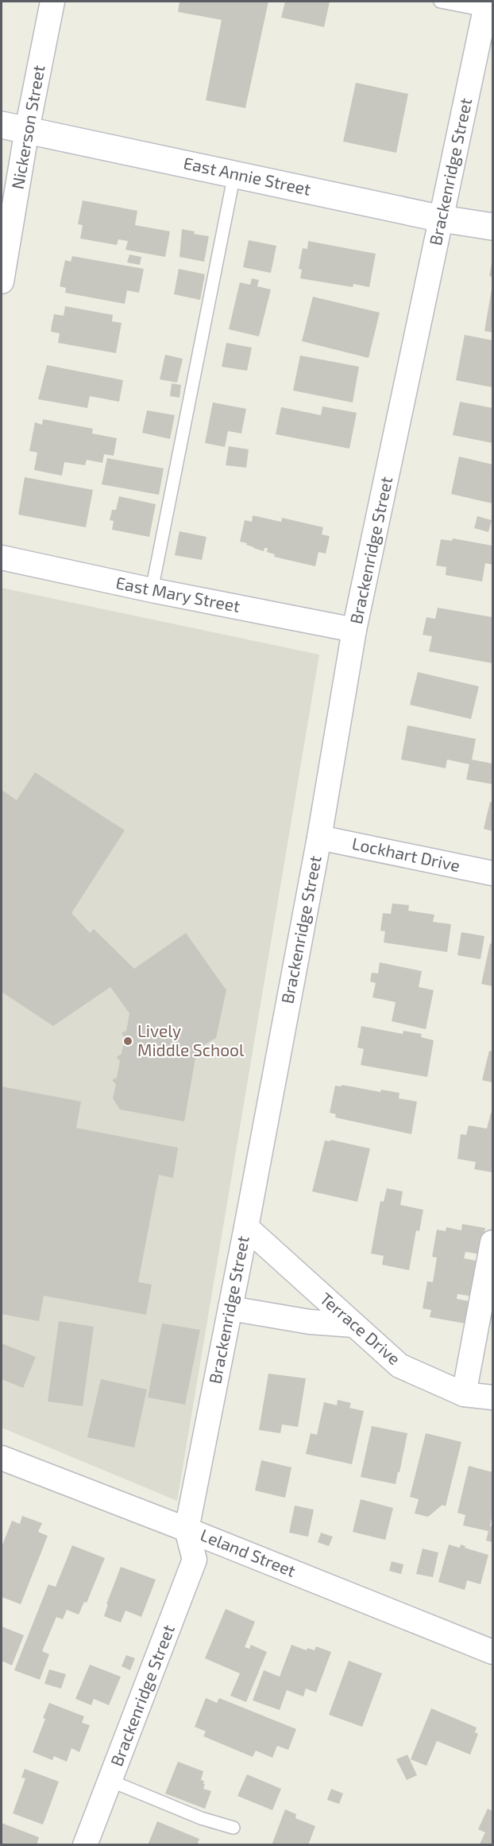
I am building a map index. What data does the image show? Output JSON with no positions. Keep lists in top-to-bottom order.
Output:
{
  "streets": {
    "street": [
      "Nickerson Street",
      "Brackenridge Street",
      "East Annie Street",
      "East Mary Street",
      "Lockhart Drive",
      "Terrace Drive",
      "Leland Street"
    ]
  },
  "crossings": [
    ["Nickerson Street", "East Annie Street"],
    ["Brackenridge Street", "East Annie Street"],
    ["Brackenridge Street", "East Mary Street"],
    ["Brackenridge Street", "Lockhart Drive"],
    ["Brackenridge Street", "Terrace Drive"],
    ["Brackenridge Street", "Leland Street"]
  ],
  "places": ["Lively Middle School"]
}
